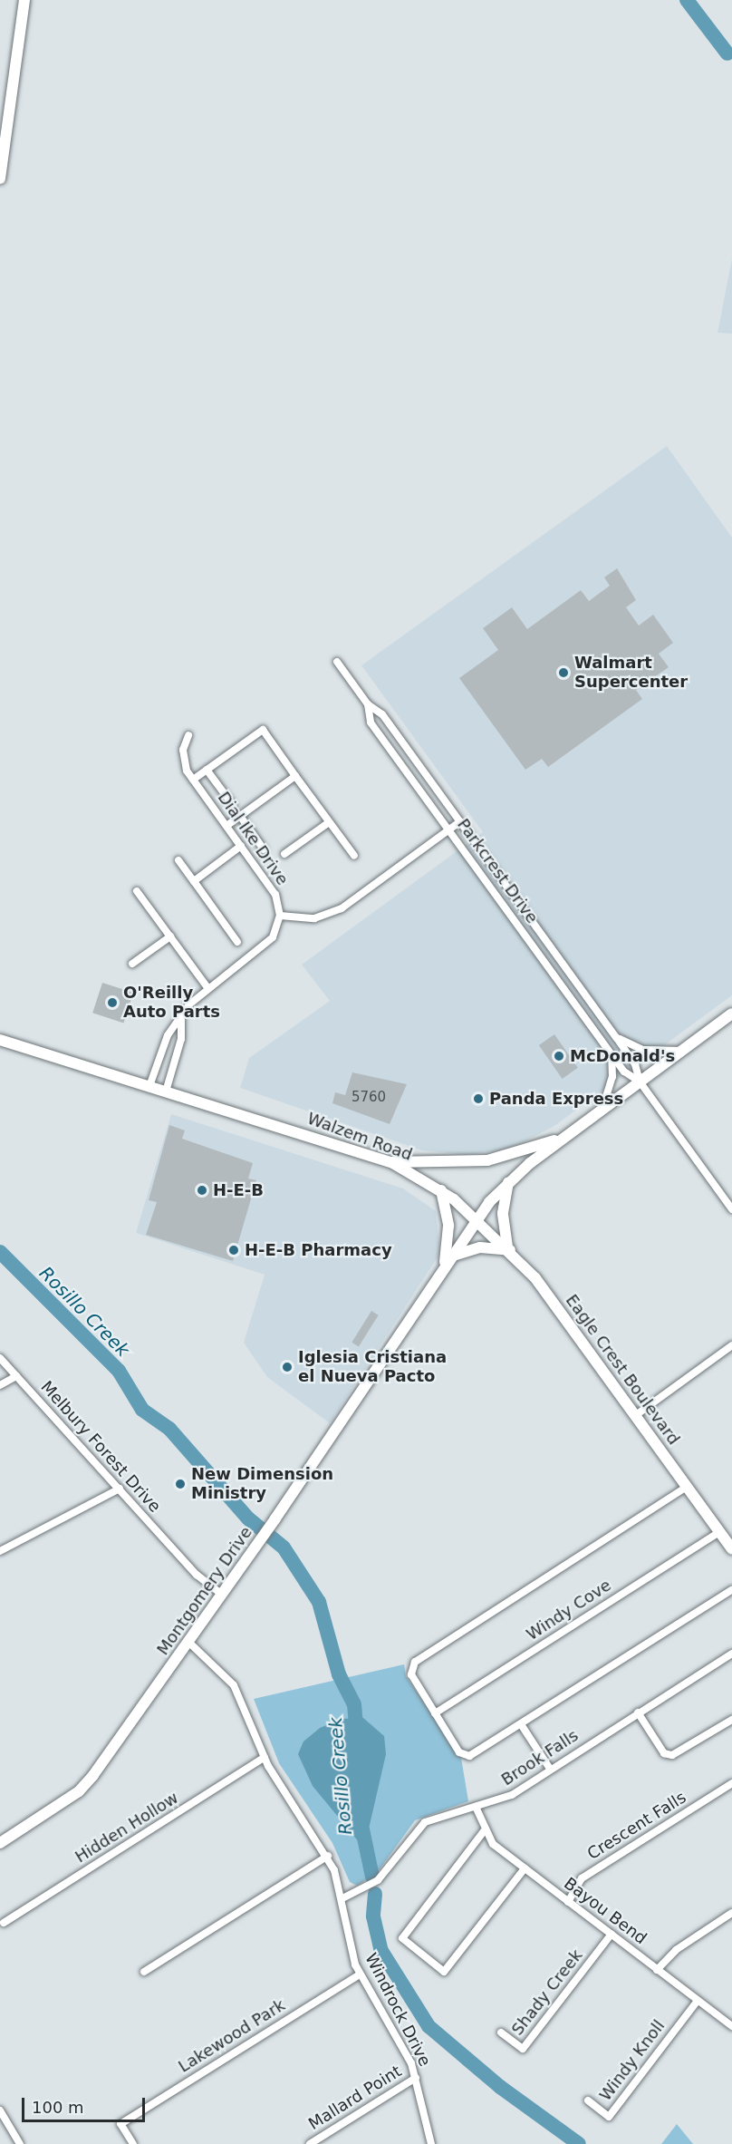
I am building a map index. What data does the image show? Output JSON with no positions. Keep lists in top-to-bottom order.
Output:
{
  "streets": {
    "main road": ["Walzem Road", "Eagle Crest Boulevard", "Montgomery Drive"],
    "street": [
      "Dial Ike Drive",
      "Parkcrest Drive",
      "Melbury Forest Drive",
      "Windy Cove",
      "Brook Falls",
      "Crescent Falls",
      "Hidden Hollow",
      "Bayou Bend",
      "Shady Creek",
      "Windrock Drive",
      "Lakewood Park",
      "Windy Knoll",
      "Mallard Point"
    ]
  },
  "crossings": [
    ["Walzem Road", "Eagle Crest Boulevard"],
    ["Walzem Road", "Montgomery Drive"],
    ["Eagle Crest Boulevard", "Montgomery Drive"],
    ["Eagle Crest Boulevard", "Windy Cove"],
    ["Melbury Forest Drive", "Montgomery Drive"],
    ["Montgomery Drive", "Windrock Drive"],
    ["Brook Falls", "Bayou Bend"],
    ["Brook Falls", "Windrock Drive"],
    ["Crescent Falls", "Bayou Bend"],
    ["Hidden Hollow", "Windrock Drive"],
    ["Bayou Bend", "Shady Creek"],
    ["Bayou Bend", "Windy Knoll"],
    ["Windrock Drive", "Lakewood Park"],
    ["Windrock Drive", "Mallard Point"]
  ],
  "water": ["Rosillo Creek"],
  "places": [
    "Walmart Supercenter",
    "O'Reilly Auto Parts",
    "McDonald's",
    "Panda Express",
    "H-E-B",
    "H-E-B Pharmacy",
    "Iglesia Cristiana el Nueva Pacto",
    "New Dimension Ministry"
  ],
  "house_numbers": ["5760"],
  "scale_bar": "100 m"
}
